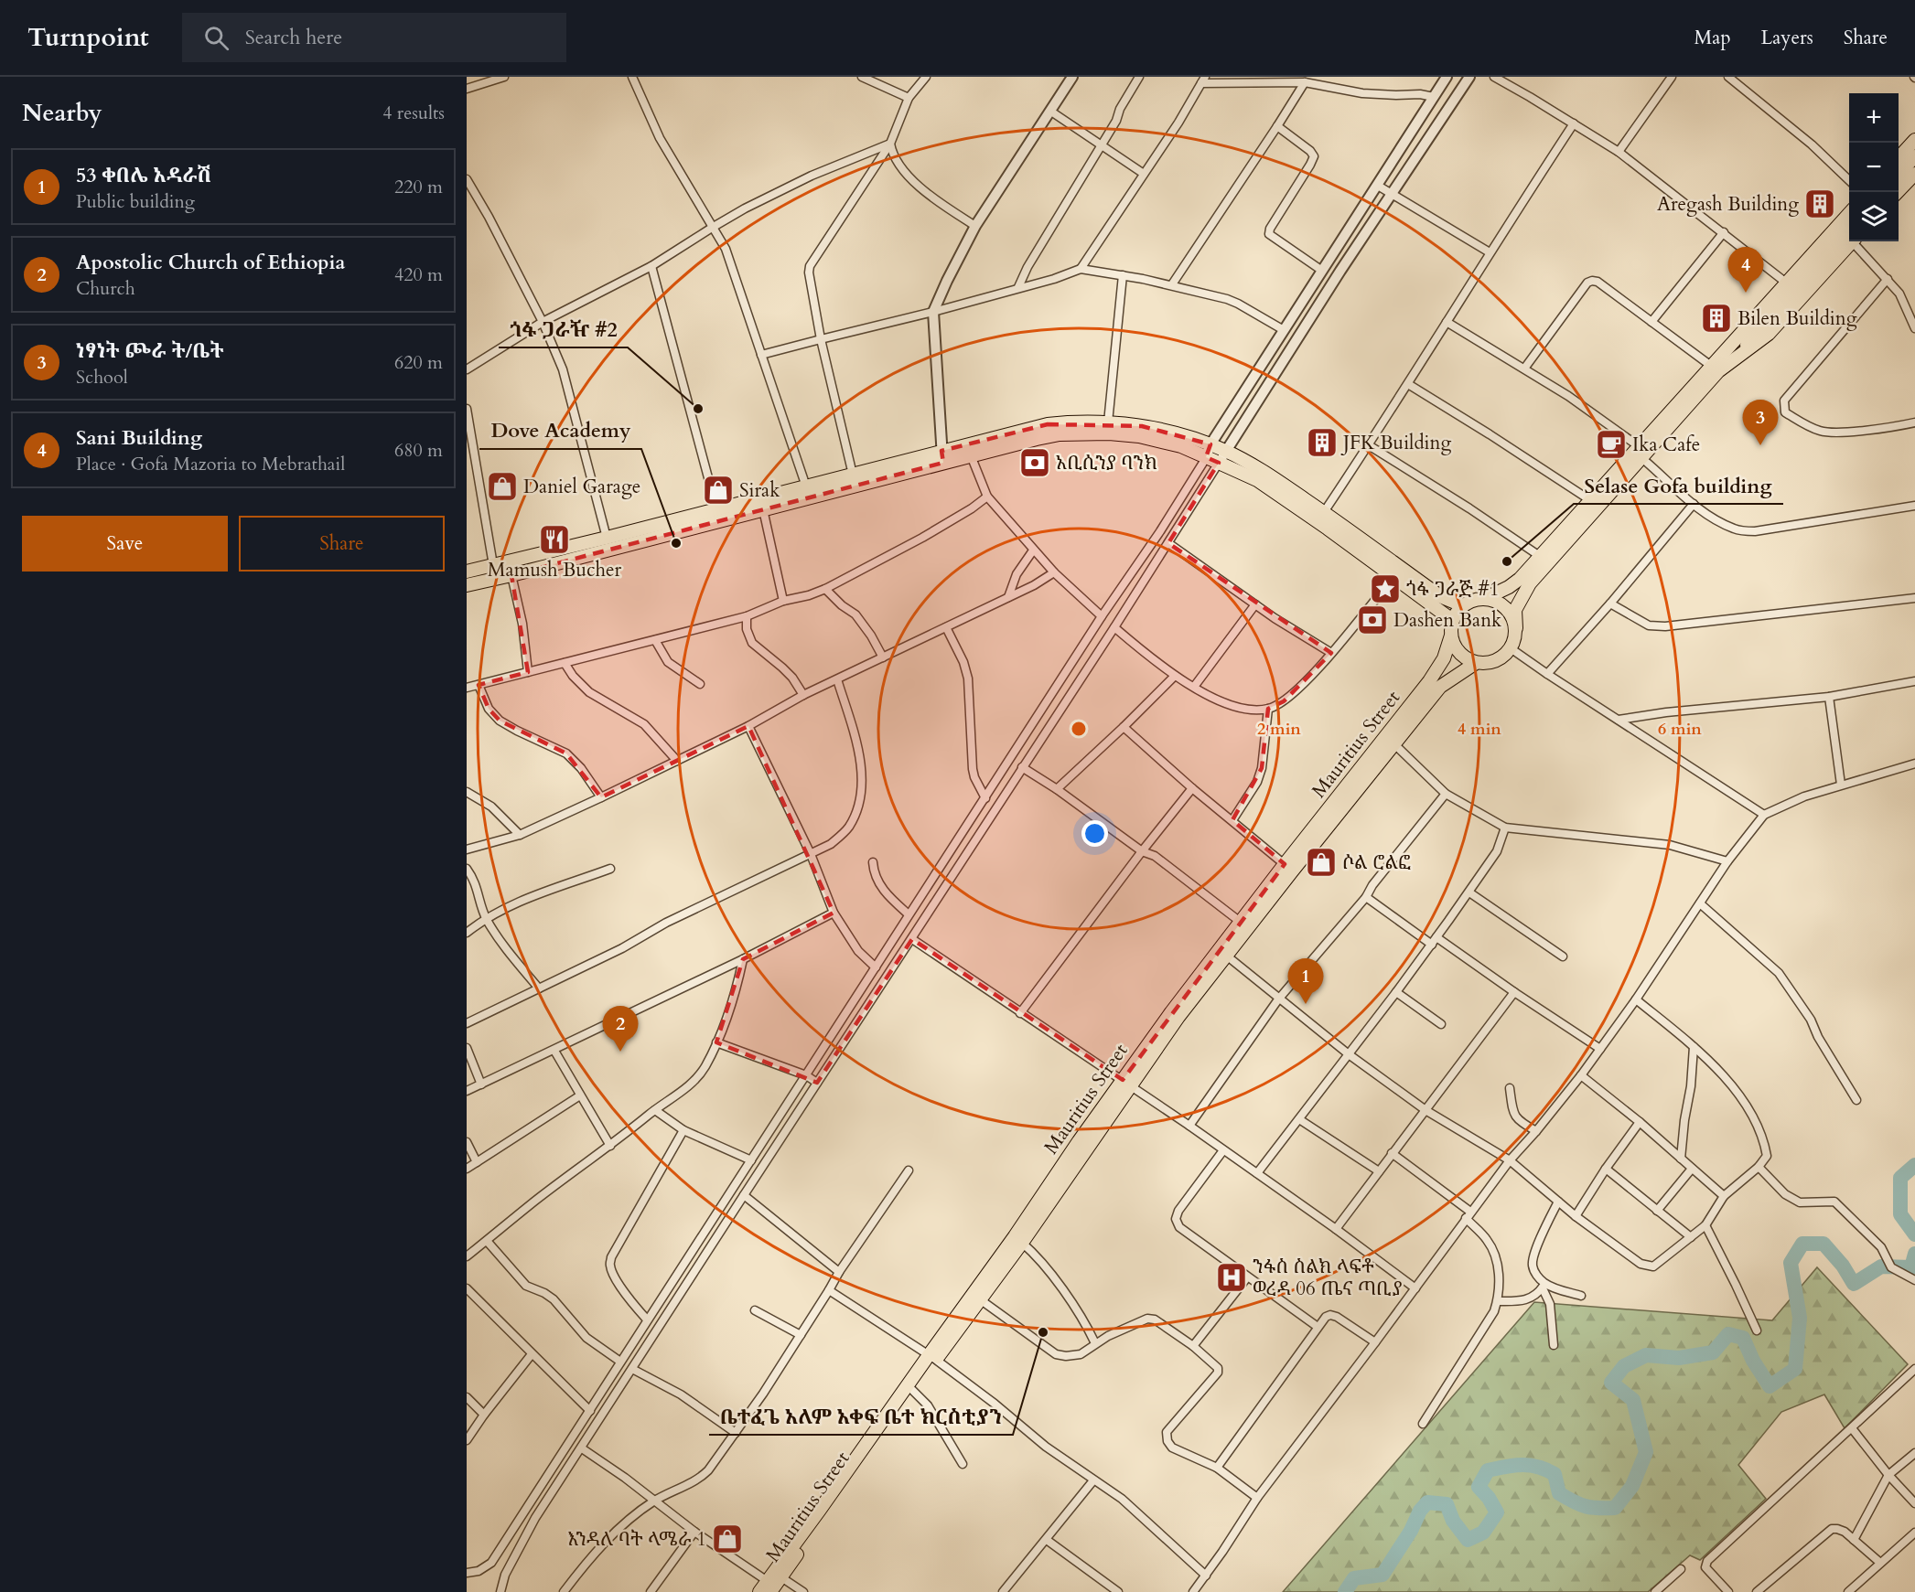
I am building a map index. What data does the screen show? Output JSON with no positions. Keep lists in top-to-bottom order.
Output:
{
  "streets": {
    "main road": ["Mauritius Street"]
  },
  "places": {
    "building": ["Aregash Building", "Bilen Building", "JFK Building"],
    "other": [
      "ጎፋ ጋራዥ #2",
      "Dove Academy",
      "Selase Gofa building",
      "ቤተፈጌ አለም አቀፍ ቤተ ክርስቲያን"
    ],
    "cafe": ["Ika Cafe"],
    "bank": ["አቢሲንያ ባንክ", "Dashen Bank"],
    "shop": [
      "Daniel Garage",
      "Sirak",
      "ሶል ሮልፎ",
      "እንዳለ ባት ላሜራ 1"
    ],
    "restaurant": ["Mamush Bucher"],
    "place": ["ጎፋ ጋራጅ #1"],
    "hospital": ["ንፋስ ስልክ ላፍቶ ወረዳ 06 ጤና ጣቢያ"]
  },
  "page": {
    "header": "Turnpoint",
    "search": "Search here",
    "nav": ["Map", "Layers", "Share"],
    "heading": ["Nearby", "4 results"],
    "map_buttons": ["+", "−"],
    "list": [
      {
        "mark": "1",
        "name": "53 ቀበሌ አዳራሽ",
        "note": "Public building",
        "value": "220 m"
      },
      {
        "mark": "2",
        "name": "Apostolic Church of Ethiopia",
        "note": "Church",
        "value": "420 m"
      },
      {
        "mark": "3",
        "name": "ነፃነት ጮራ ት/ቤት",
        "note": "School",
        "value": "620 m"
      },
      {
        "mark": "4",
        "name": "Sani Building",
        "note": "Place · Gofa Mazoria to Mebrathail",
        "value": "680 m"
      }
    ],
    "pins": [
      "4",
      "3",
      "1",
      "2"
    ],
    "buttons": ["Save", "Share"]
  },
  "rings": ["2 min", "4 min", "6 min"]
}
